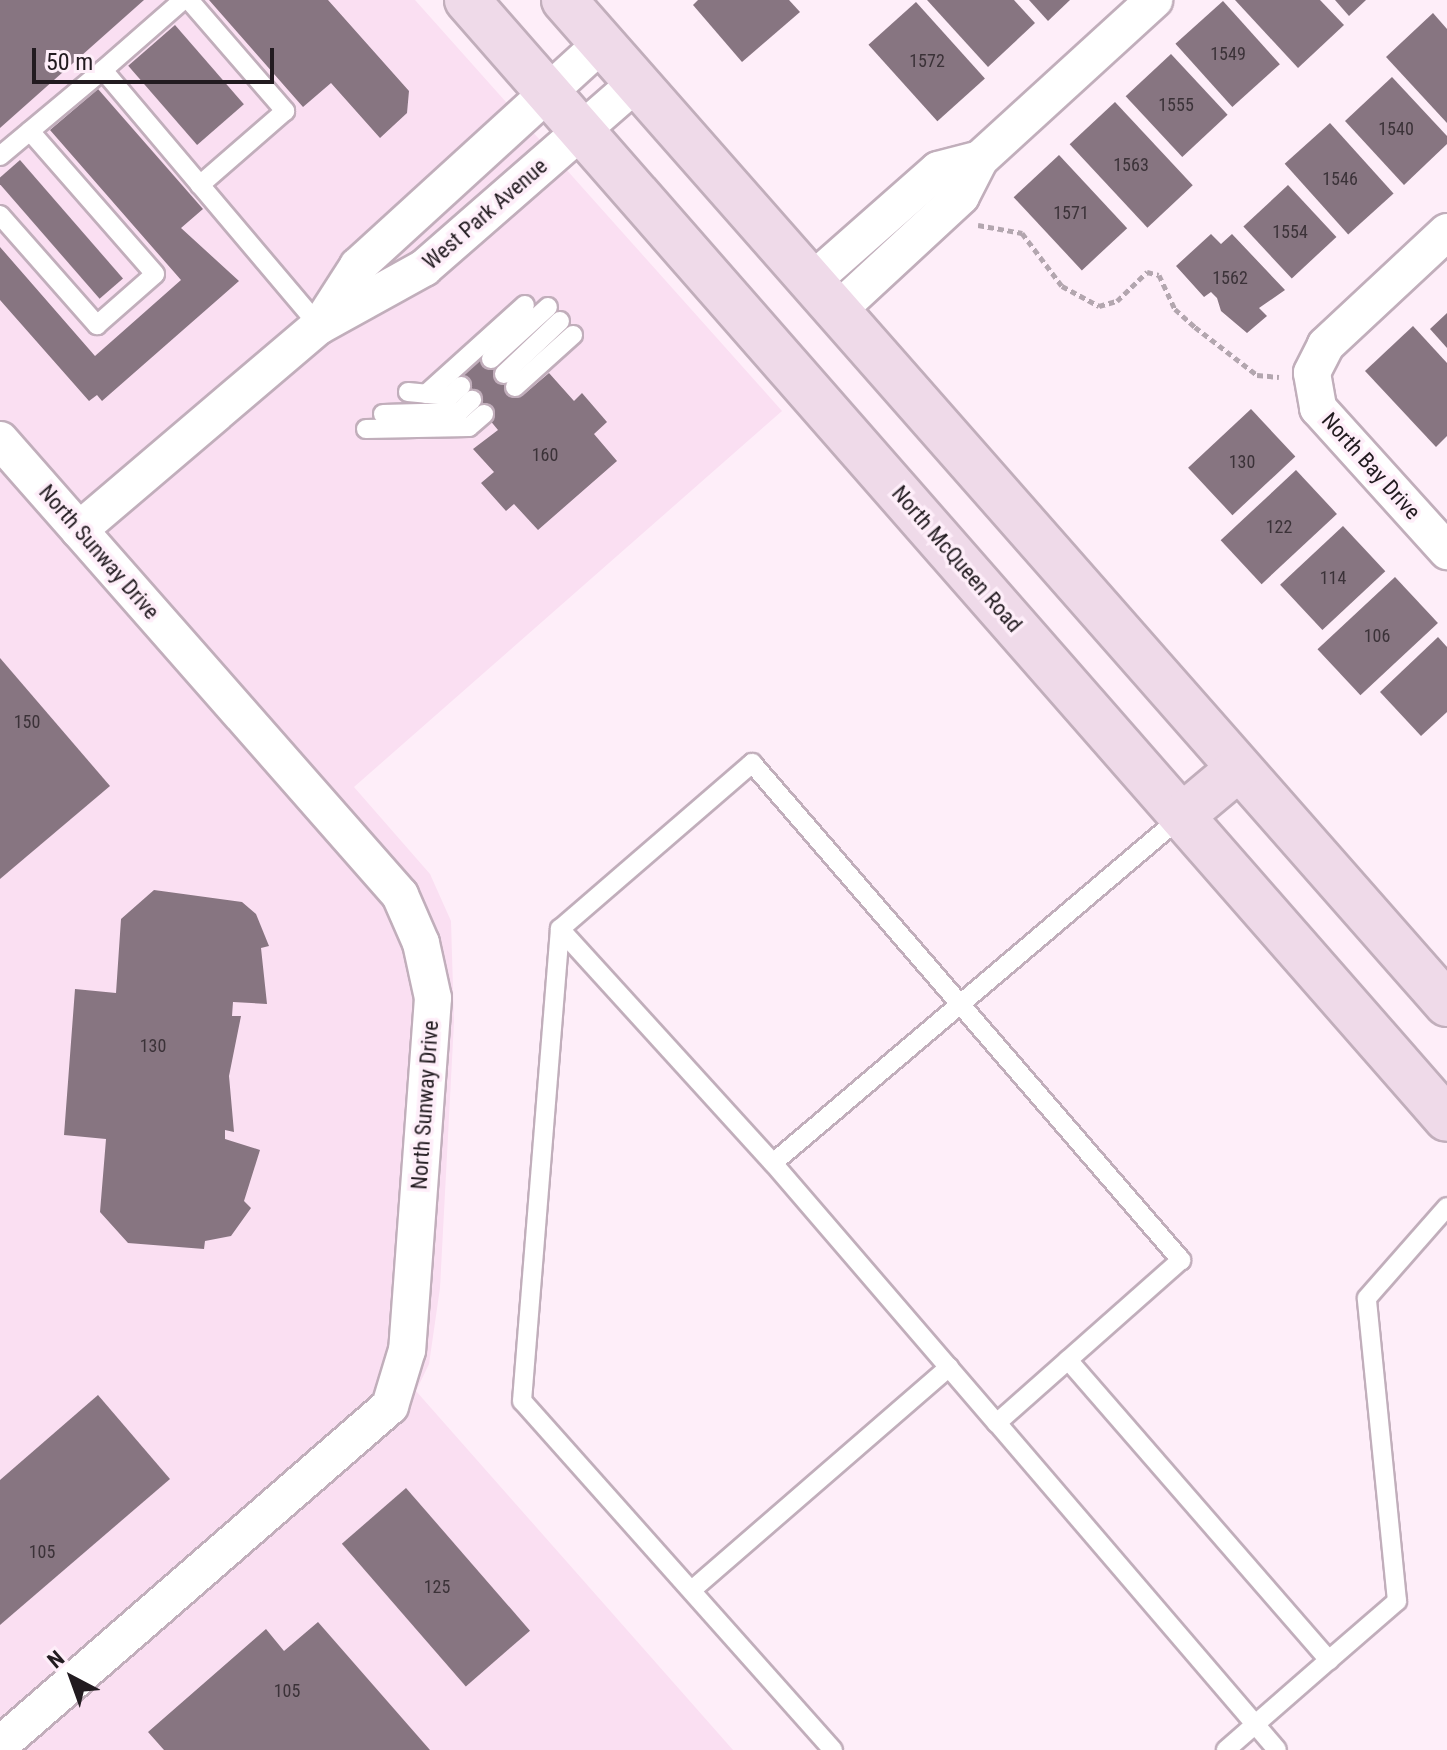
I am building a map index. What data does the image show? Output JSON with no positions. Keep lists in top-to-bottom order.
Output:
{
  "streets": {
    "main road": ["North McQueen Road"],
    "street": ["West Park Avenue", "North Bay Drive", "North Sunway Drive"]
  },
  "crossings": [
    ["West Park Avenue", "North Sunway Drive"],
    ["West Park Avenue", "North McQueen Road"]
  ],
  "house_numbers": [
    "1549",
    "1572",
    "1555",
    "1540",
    "1563",
    "1546",
    "1571",
    "1554",
    "1562",
    "160",
    "130",
    "122",
    "114",
    "106",
    "150",
    "130",
    "105",
    "125",
    "105"
  ],
  "scale_bar": "50 m",
  "north": "top left"
}
